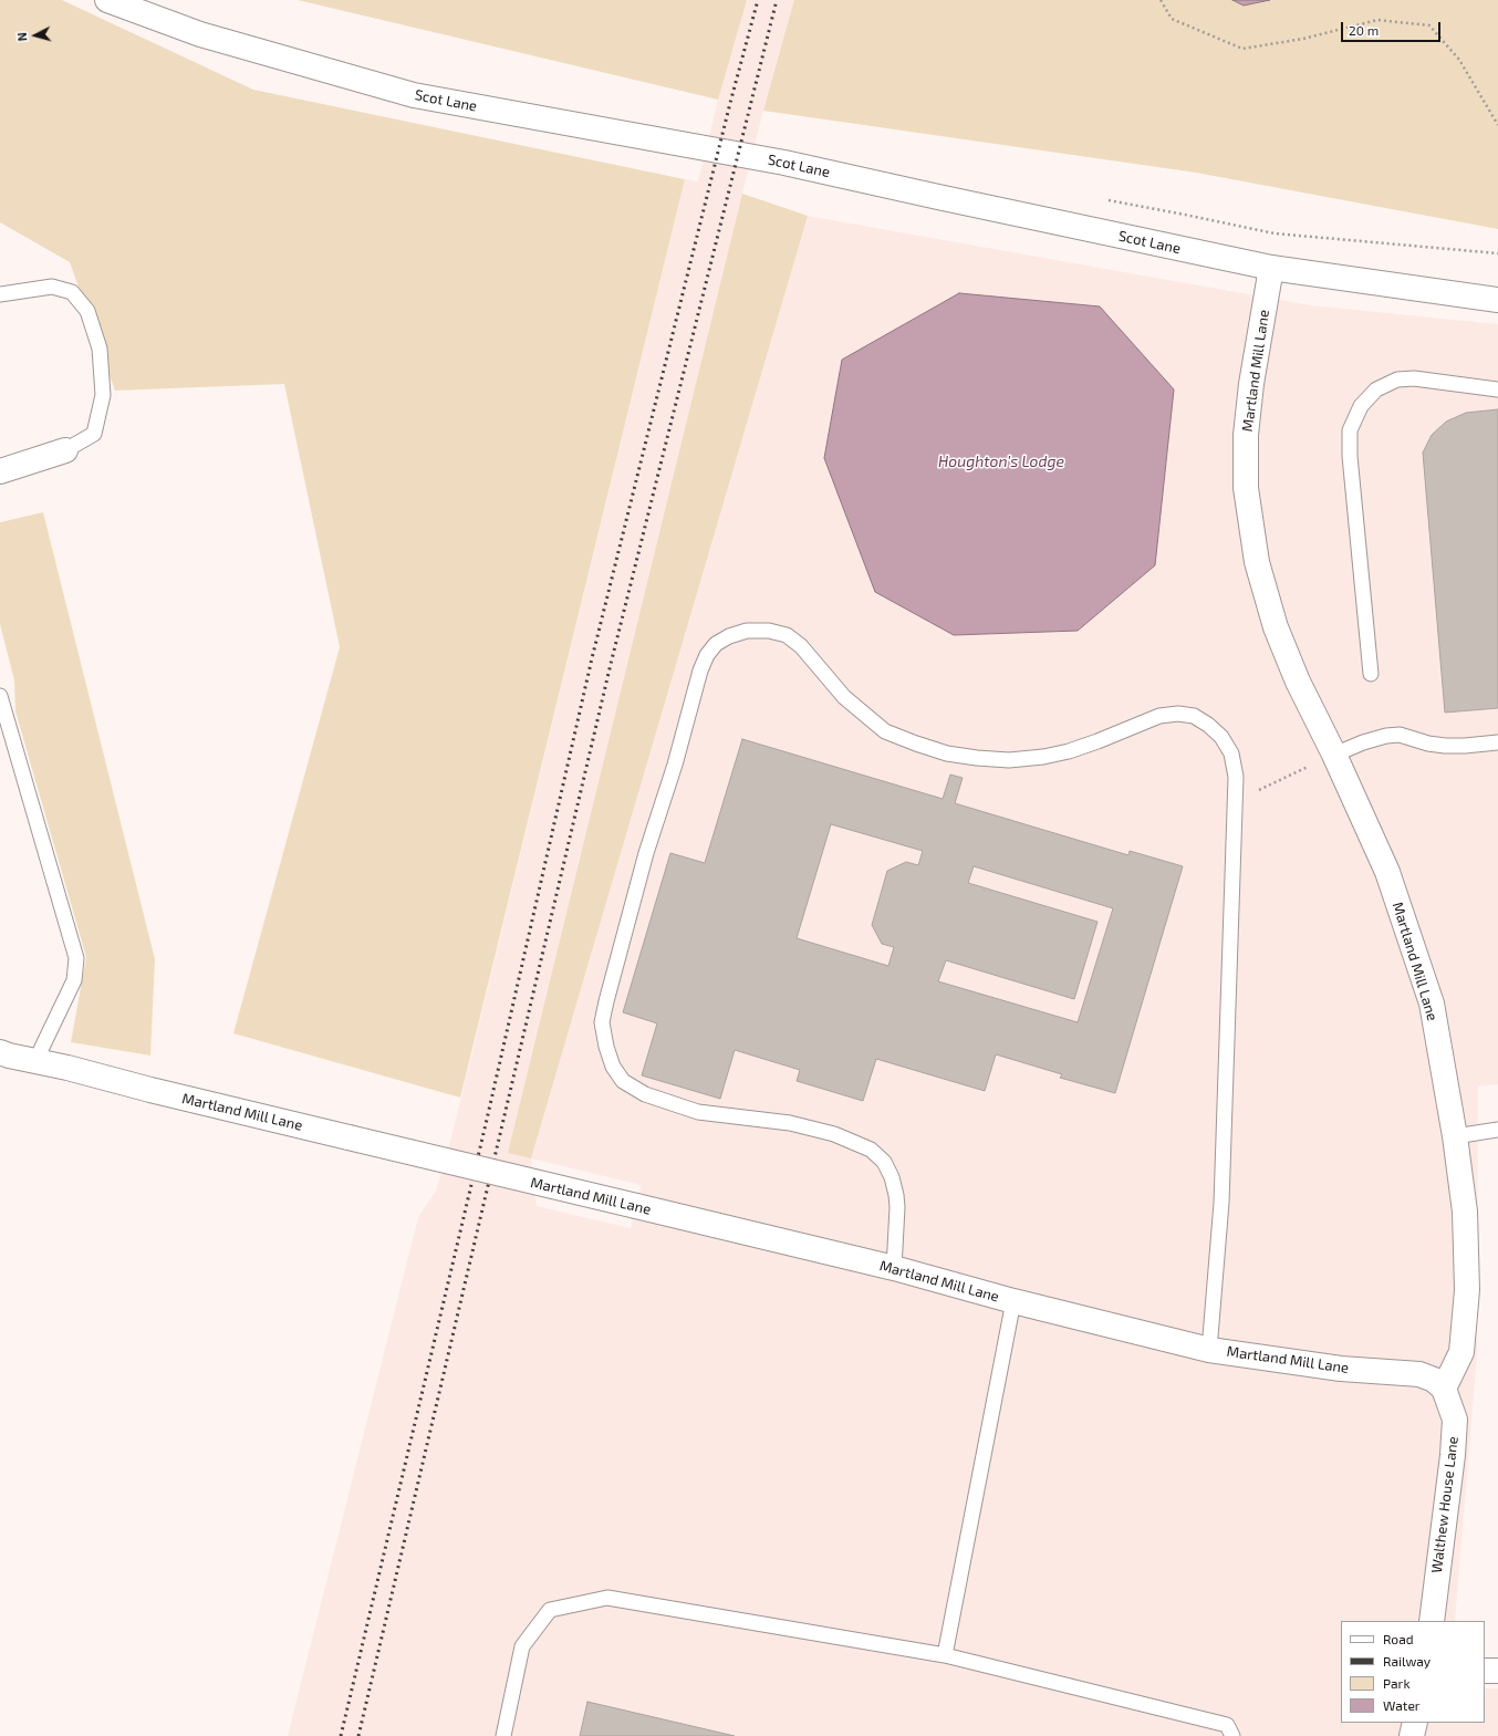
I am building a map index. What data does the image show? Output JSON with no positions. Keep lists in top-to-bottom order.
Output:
{
  "streets": {
    "street": ["Scot Lane", "Martland Mill Lane", "Walthew House Lane"]
  },
  "crossings": [
    ["Scot Lane", "Martland Mill Lane"],
    ["Martland Mill Lane", "Walthew House Lane"]
  ],
  "water": ["Houghton’s Lodge"],
  "legend": [
    "Road",
    "Railway",
    "Park",
    "Water"
  ],
  "scale_bar": "20 m",
  "north": "left"
}
